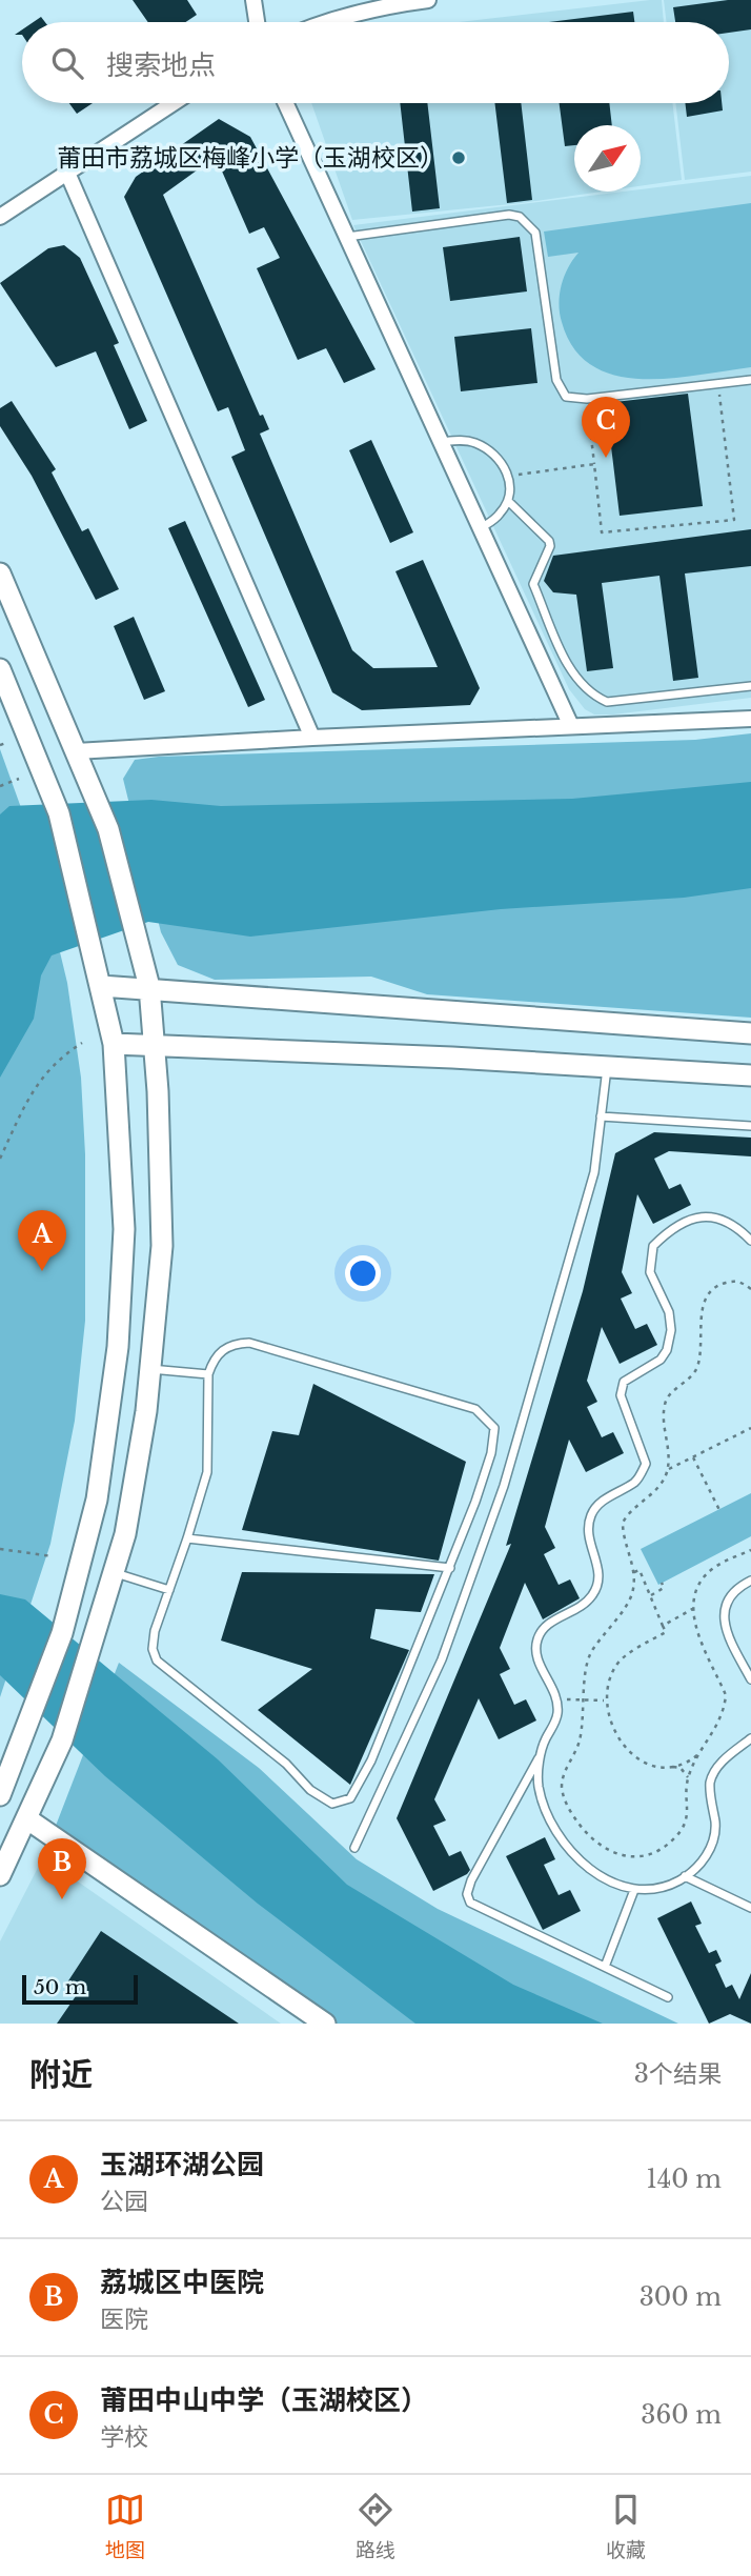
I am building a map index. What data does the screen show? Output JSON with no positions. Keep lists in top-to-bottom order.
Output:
{
  "places": ["莆田市荔城区梅峰小学（玉湖校区）"],
  "scale_bar": "50 m",
  "north": "top right",
  "page": {
    "search": "搜索地点",
    "pins": ["C", "A", "B"],
    "scale": "50 m",
    "heading": ["附近", "3个结果"],
    "list": [
      {
        "mark": "A",
        "name": "玉湖环湖公园",
        "note": "公园",
        "value": "140 m"
      },
      {
        "mark": "B",
        "name": "荔城区中医院",
        "note": "医院",
        "value": "300 m"
      },
      {
        "mark": "C",
        "name": "莆田中山中学（玉湖校区）",
        "note": "学校",
        "value": "360 m"
      }
    ],
    "nav": ["地图", "路线", "收藏"]
  }
}
